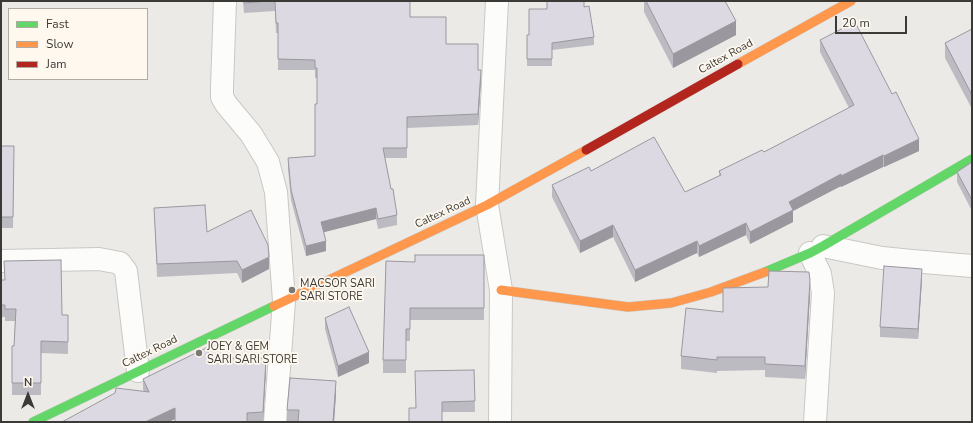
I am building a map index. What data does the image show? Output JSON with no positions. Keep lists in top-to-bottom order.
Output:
{
  "streets": {
    "street": ["Caltex Road"]
  },
  "places": ["MACSOR SARI SARI STORE", "JOEY & GEM SARI SARI STORE"],
  "legend": ["Fast", "Slow", "Jam"],
  "scale_bar": "20 m",
  "north": "top"
}
